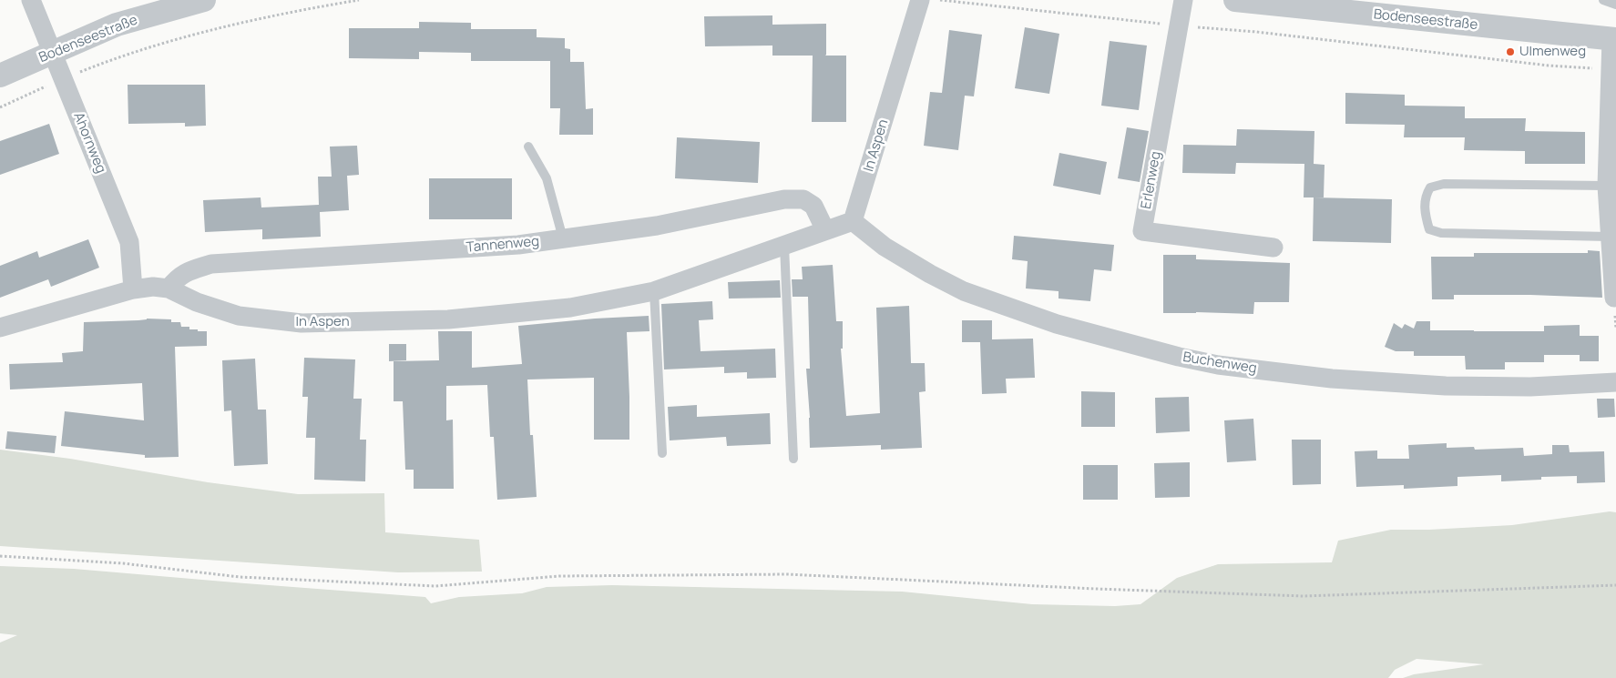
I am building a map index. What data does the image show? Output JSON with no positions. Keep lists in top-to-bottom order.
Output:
{
  "streets": {
    "street": [
      "Bodenseestraße",
      "Ahornweg",
      "In Aspen",
      "Erlenweg",
      "Tannenweg",
      "Buchenweg"
    ]
  },
  "crossings": [
    ["Bodenseestraße", "Ahornweg"],
    ["Ahornweg", "In Aspen"],
    ["In Aspen", "Tannenweg"],
    ["In Aspen", "Buchenweg"]
  ],
  "places": ["Ulmenweg"]
}
